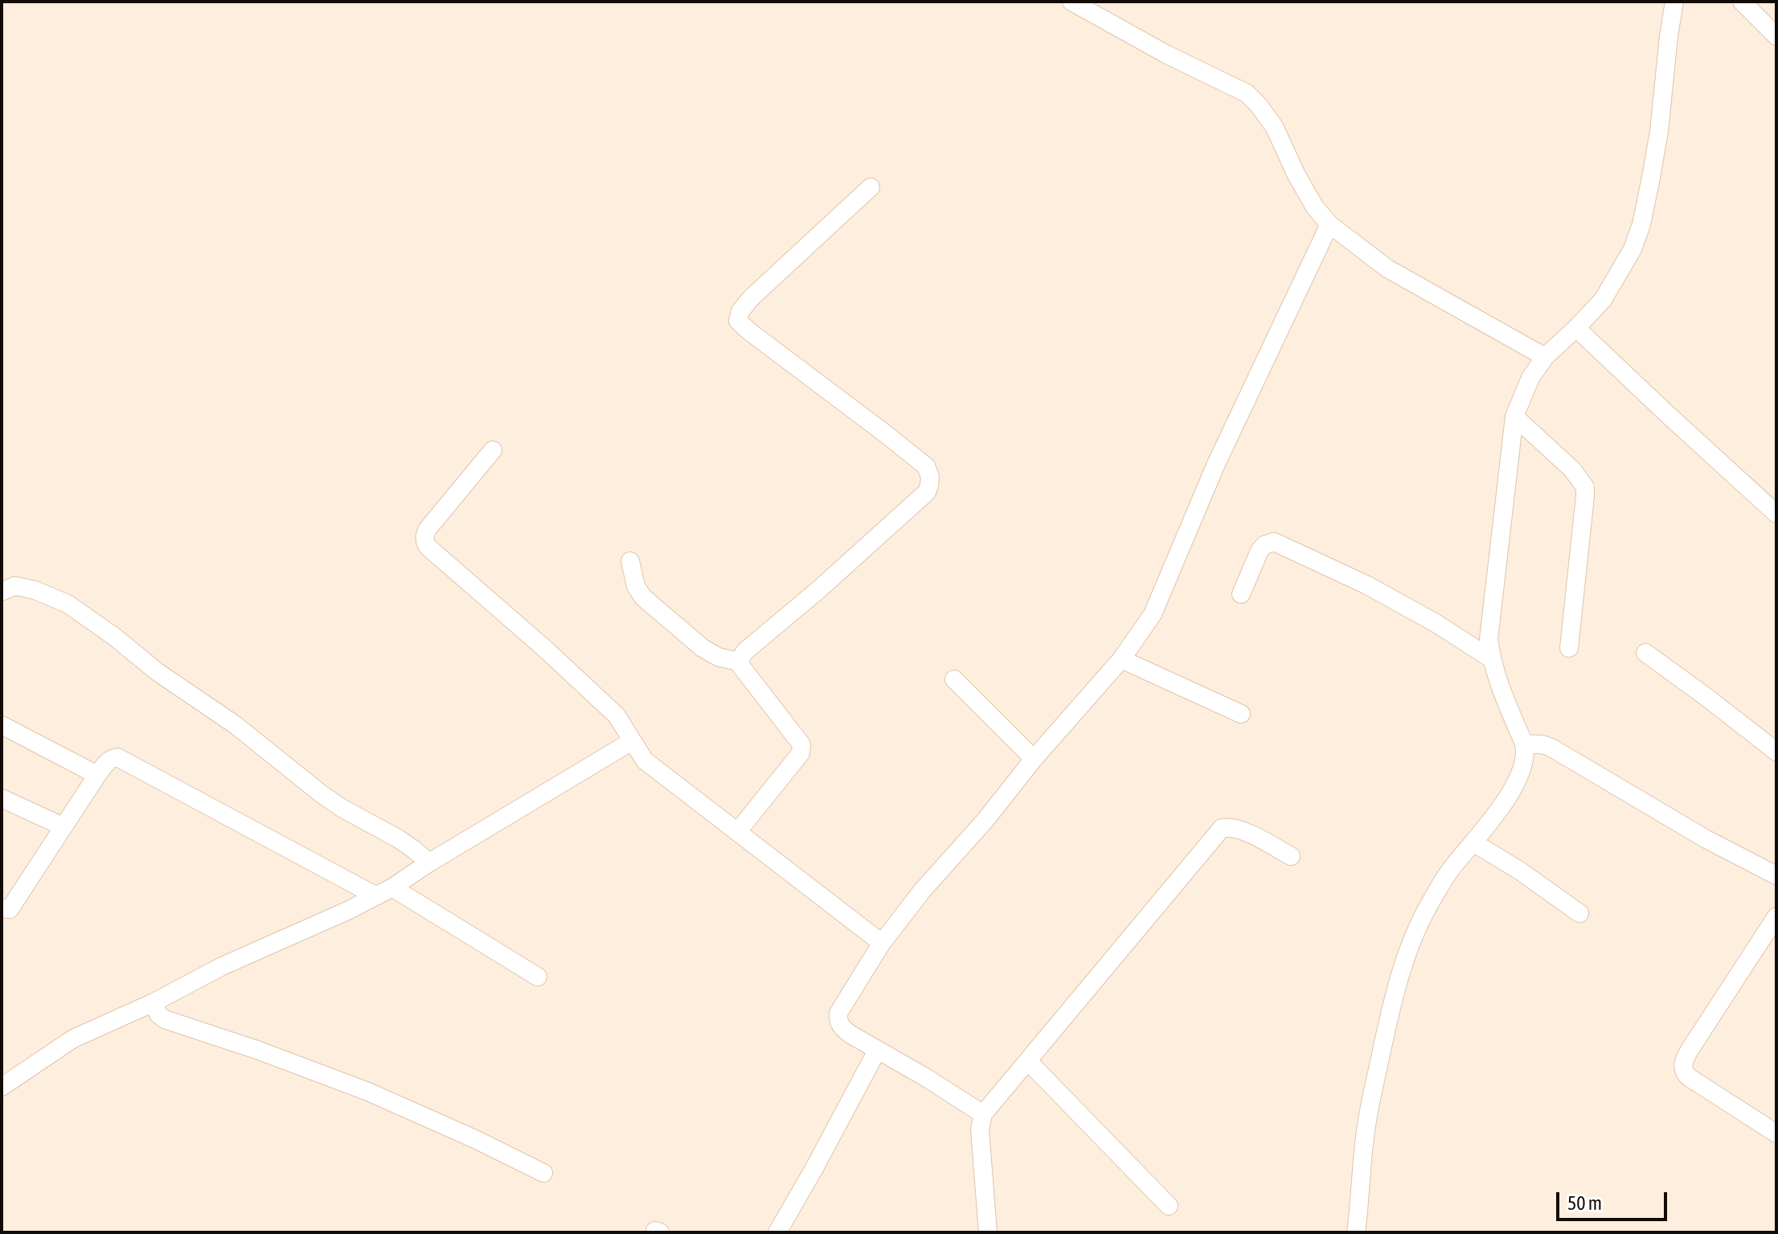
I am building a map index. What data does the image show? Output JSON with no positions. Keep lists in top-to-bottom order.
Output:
{
  "scale_bar": "50 m"
}
